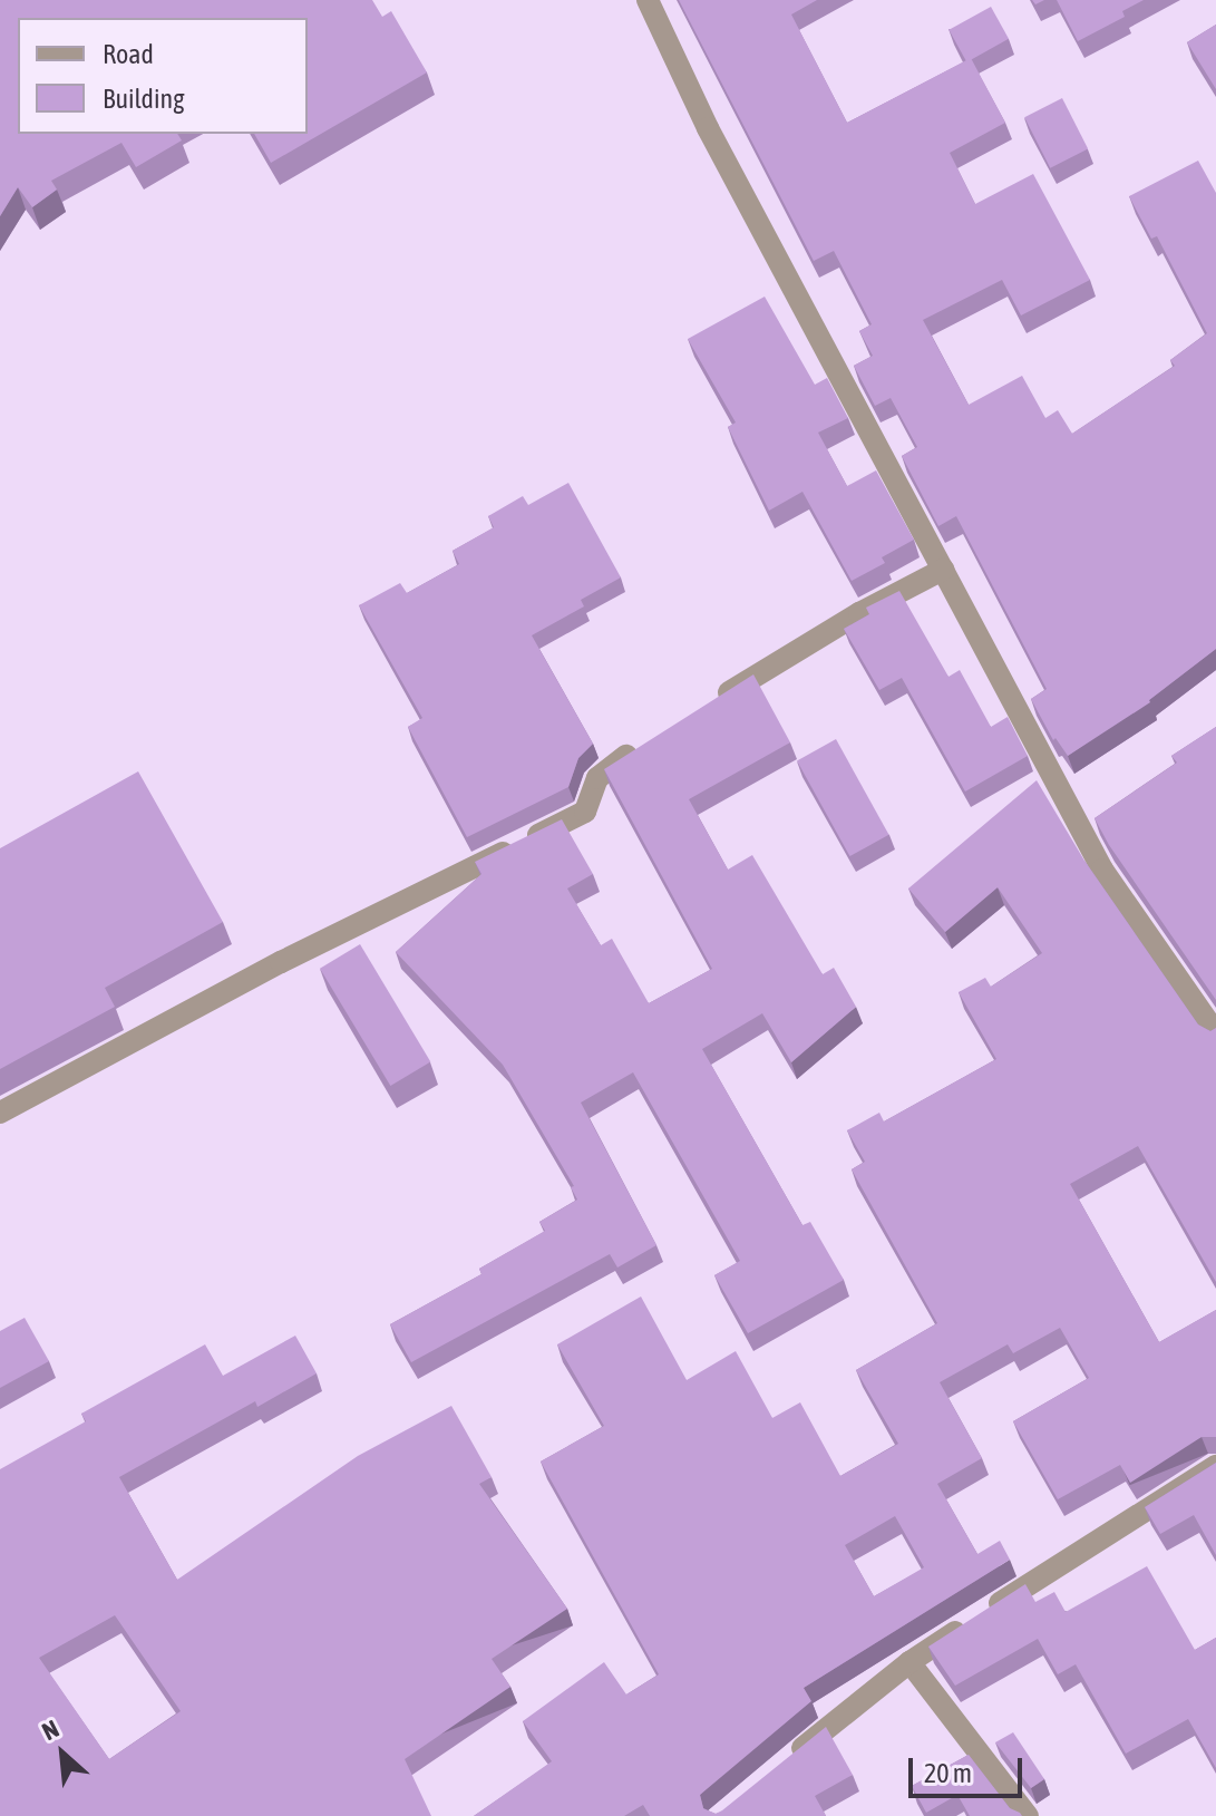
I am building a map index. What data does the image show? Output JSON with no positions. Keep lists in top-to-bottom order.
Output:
{
  "legend": ["Road", "Building"],
  "scale_bar": "20 m",
  "north": "top left"
}
